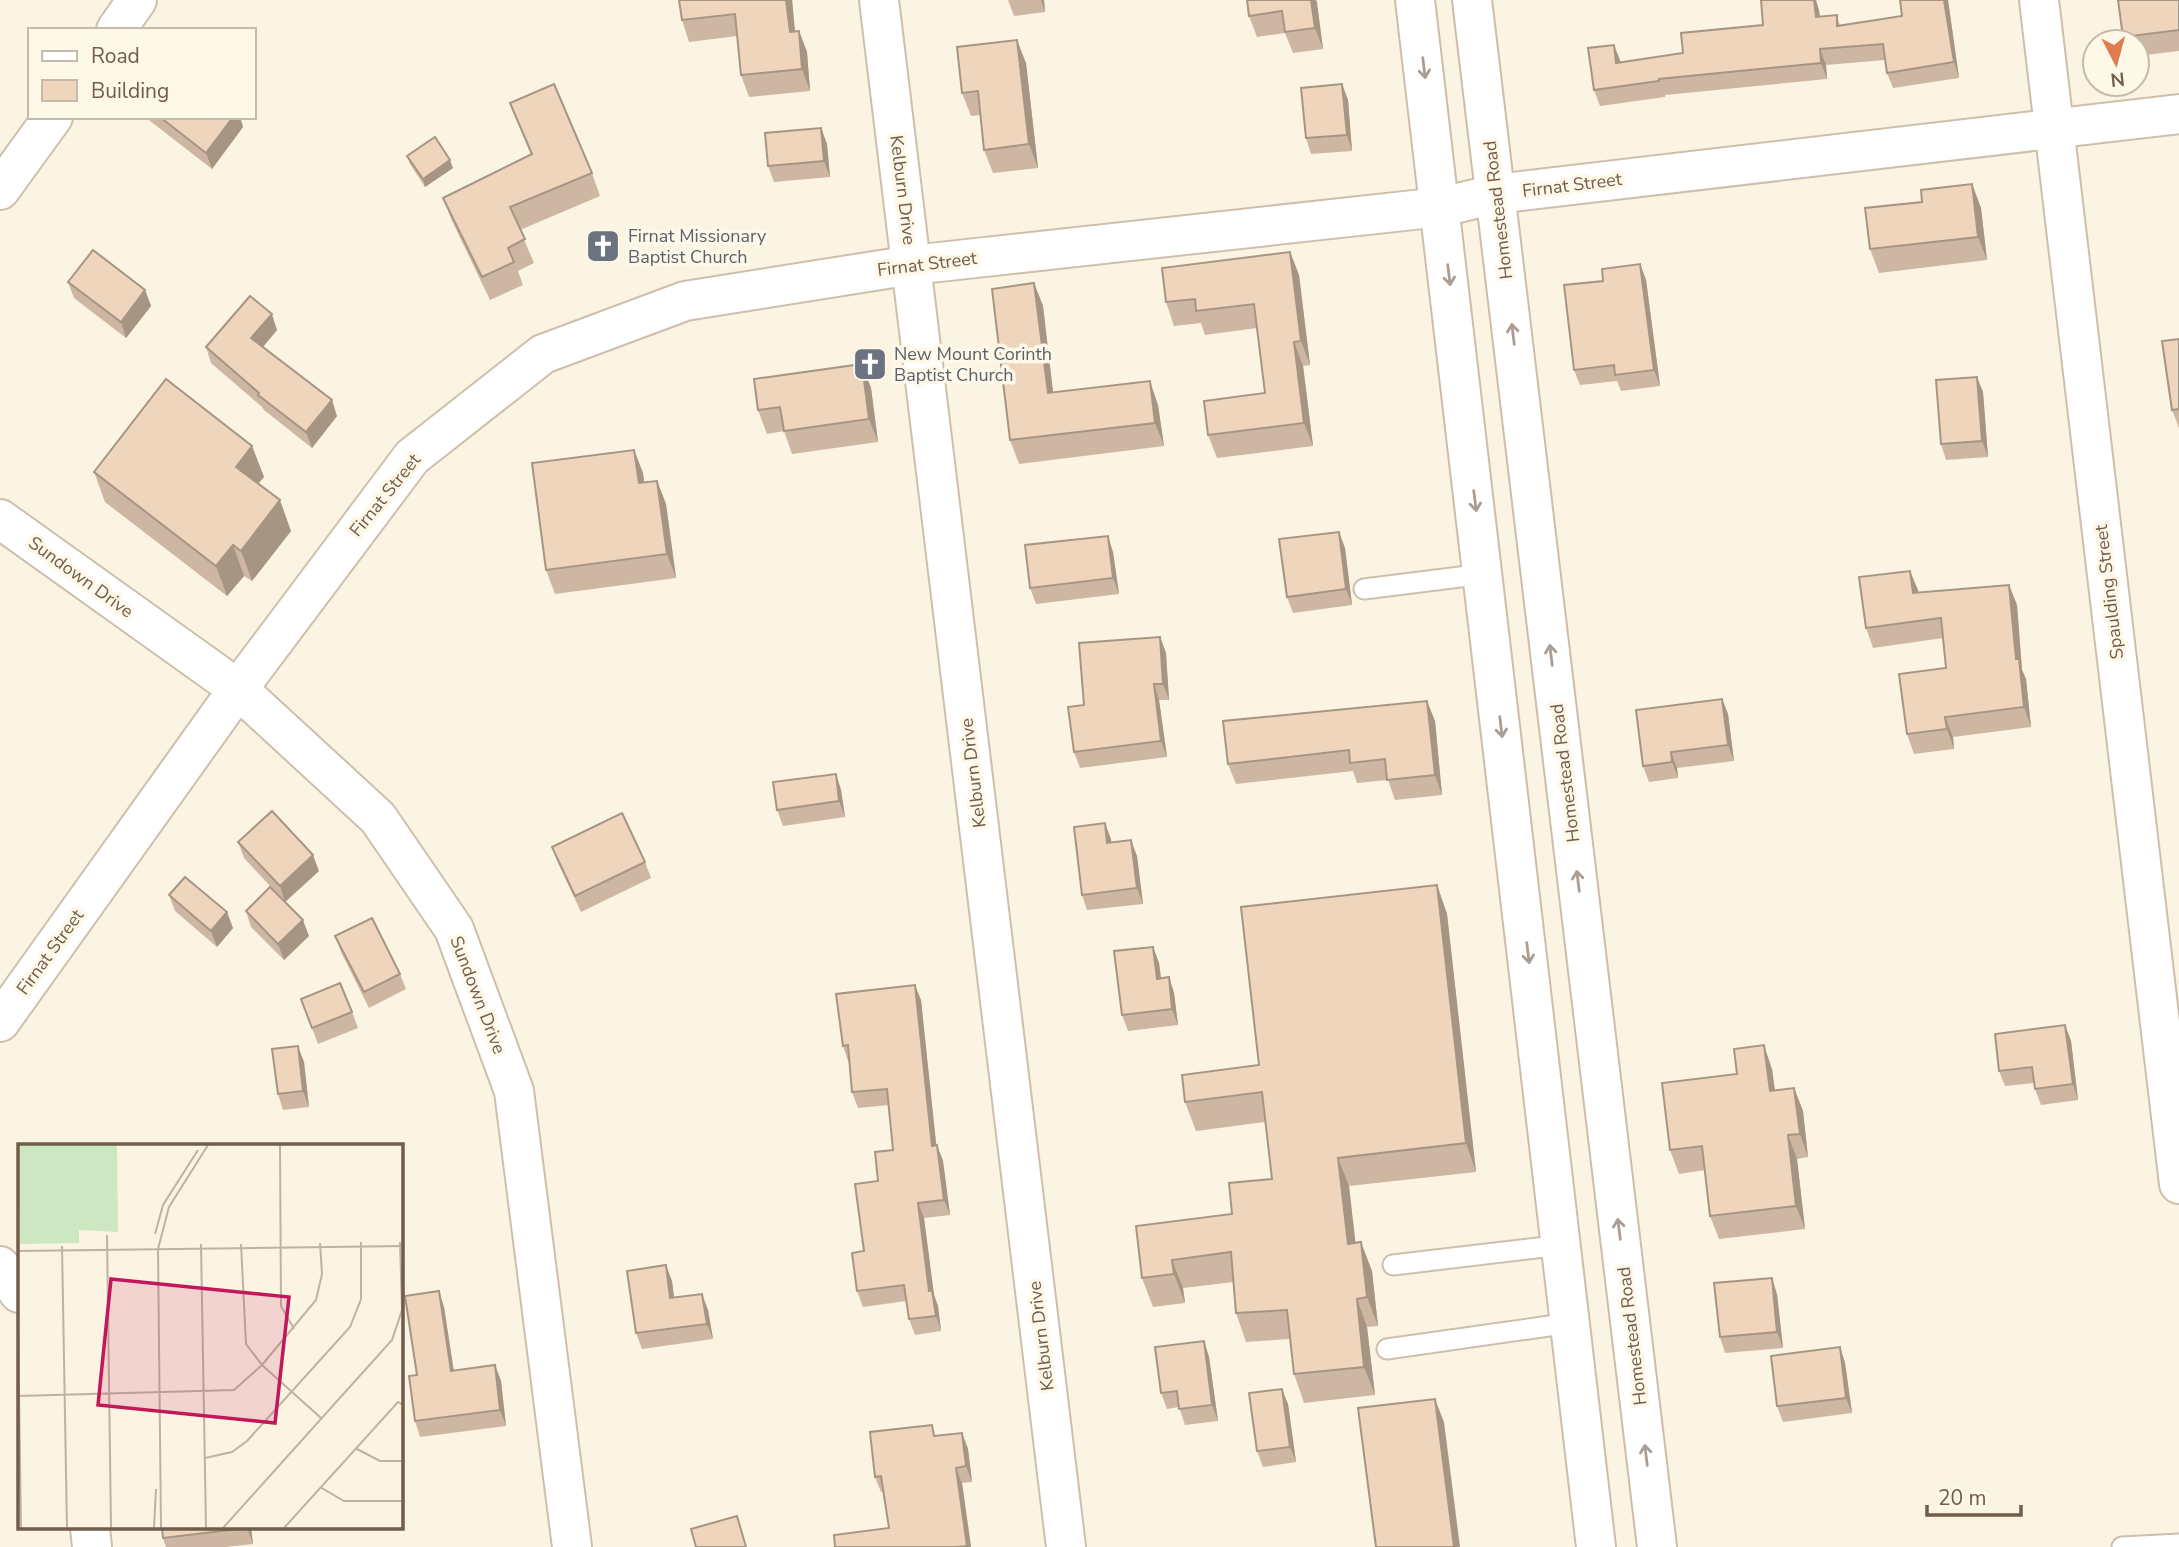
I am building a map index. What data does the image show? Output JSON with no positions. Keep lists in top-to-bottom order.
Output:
{
  "streets": {
    "street": [
      "Firnat Street",
      "Kelburn Drive",
      "Homestead Road",
      "Sundown Drive",
      "Spaulding Street"
    ]
  },
  "crossings": [
    ["Firnat Street", "Kelburn Drive"],
    ["Firnat Street", "Homestead Road"],
    ["Firnat Street", "Sundown Drive"],
    ["Firnat Street", "Spaulding Street"]
  ],
  "places": {
    "church": ["Firnat Missionary Baptist Church", "New Mount Corinth Baptist Church"]
  },
  "legend": ["Road", "Building"],
  "scale_bar": "20 m",
  "north": "bottom"
}
